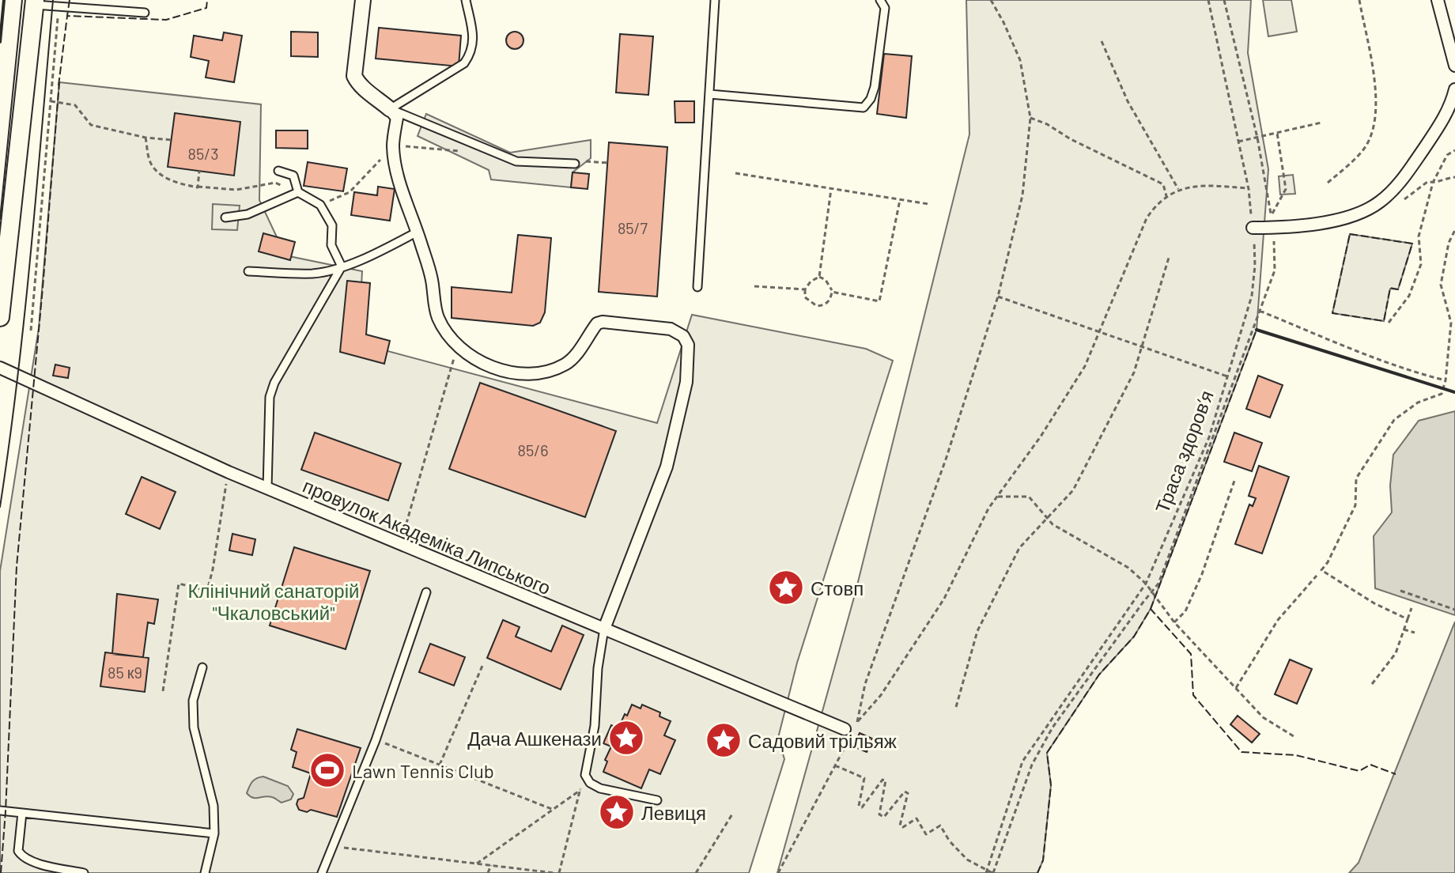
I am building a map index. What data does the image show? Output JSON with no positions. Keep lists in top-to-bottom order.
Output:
{
  "streets": {
    "street": ["провулок Академіка Липського"],
    "path": ["Траса здоров’я"]
  },
  "parks": ["Клінічний санаторій \"Чкаловський\""],
  "places": {
    "place": [
      "Стовп",
      "Дача Ашкенази",
      "Садовий трільяж",
      "Левиця"
    ],
    "sports": ["Lawn Tennis Club"]
  },
  "house_numbers": [
    "85/3",
    "85/7",
    "85/6",
    "85 к9"
  ]
}
